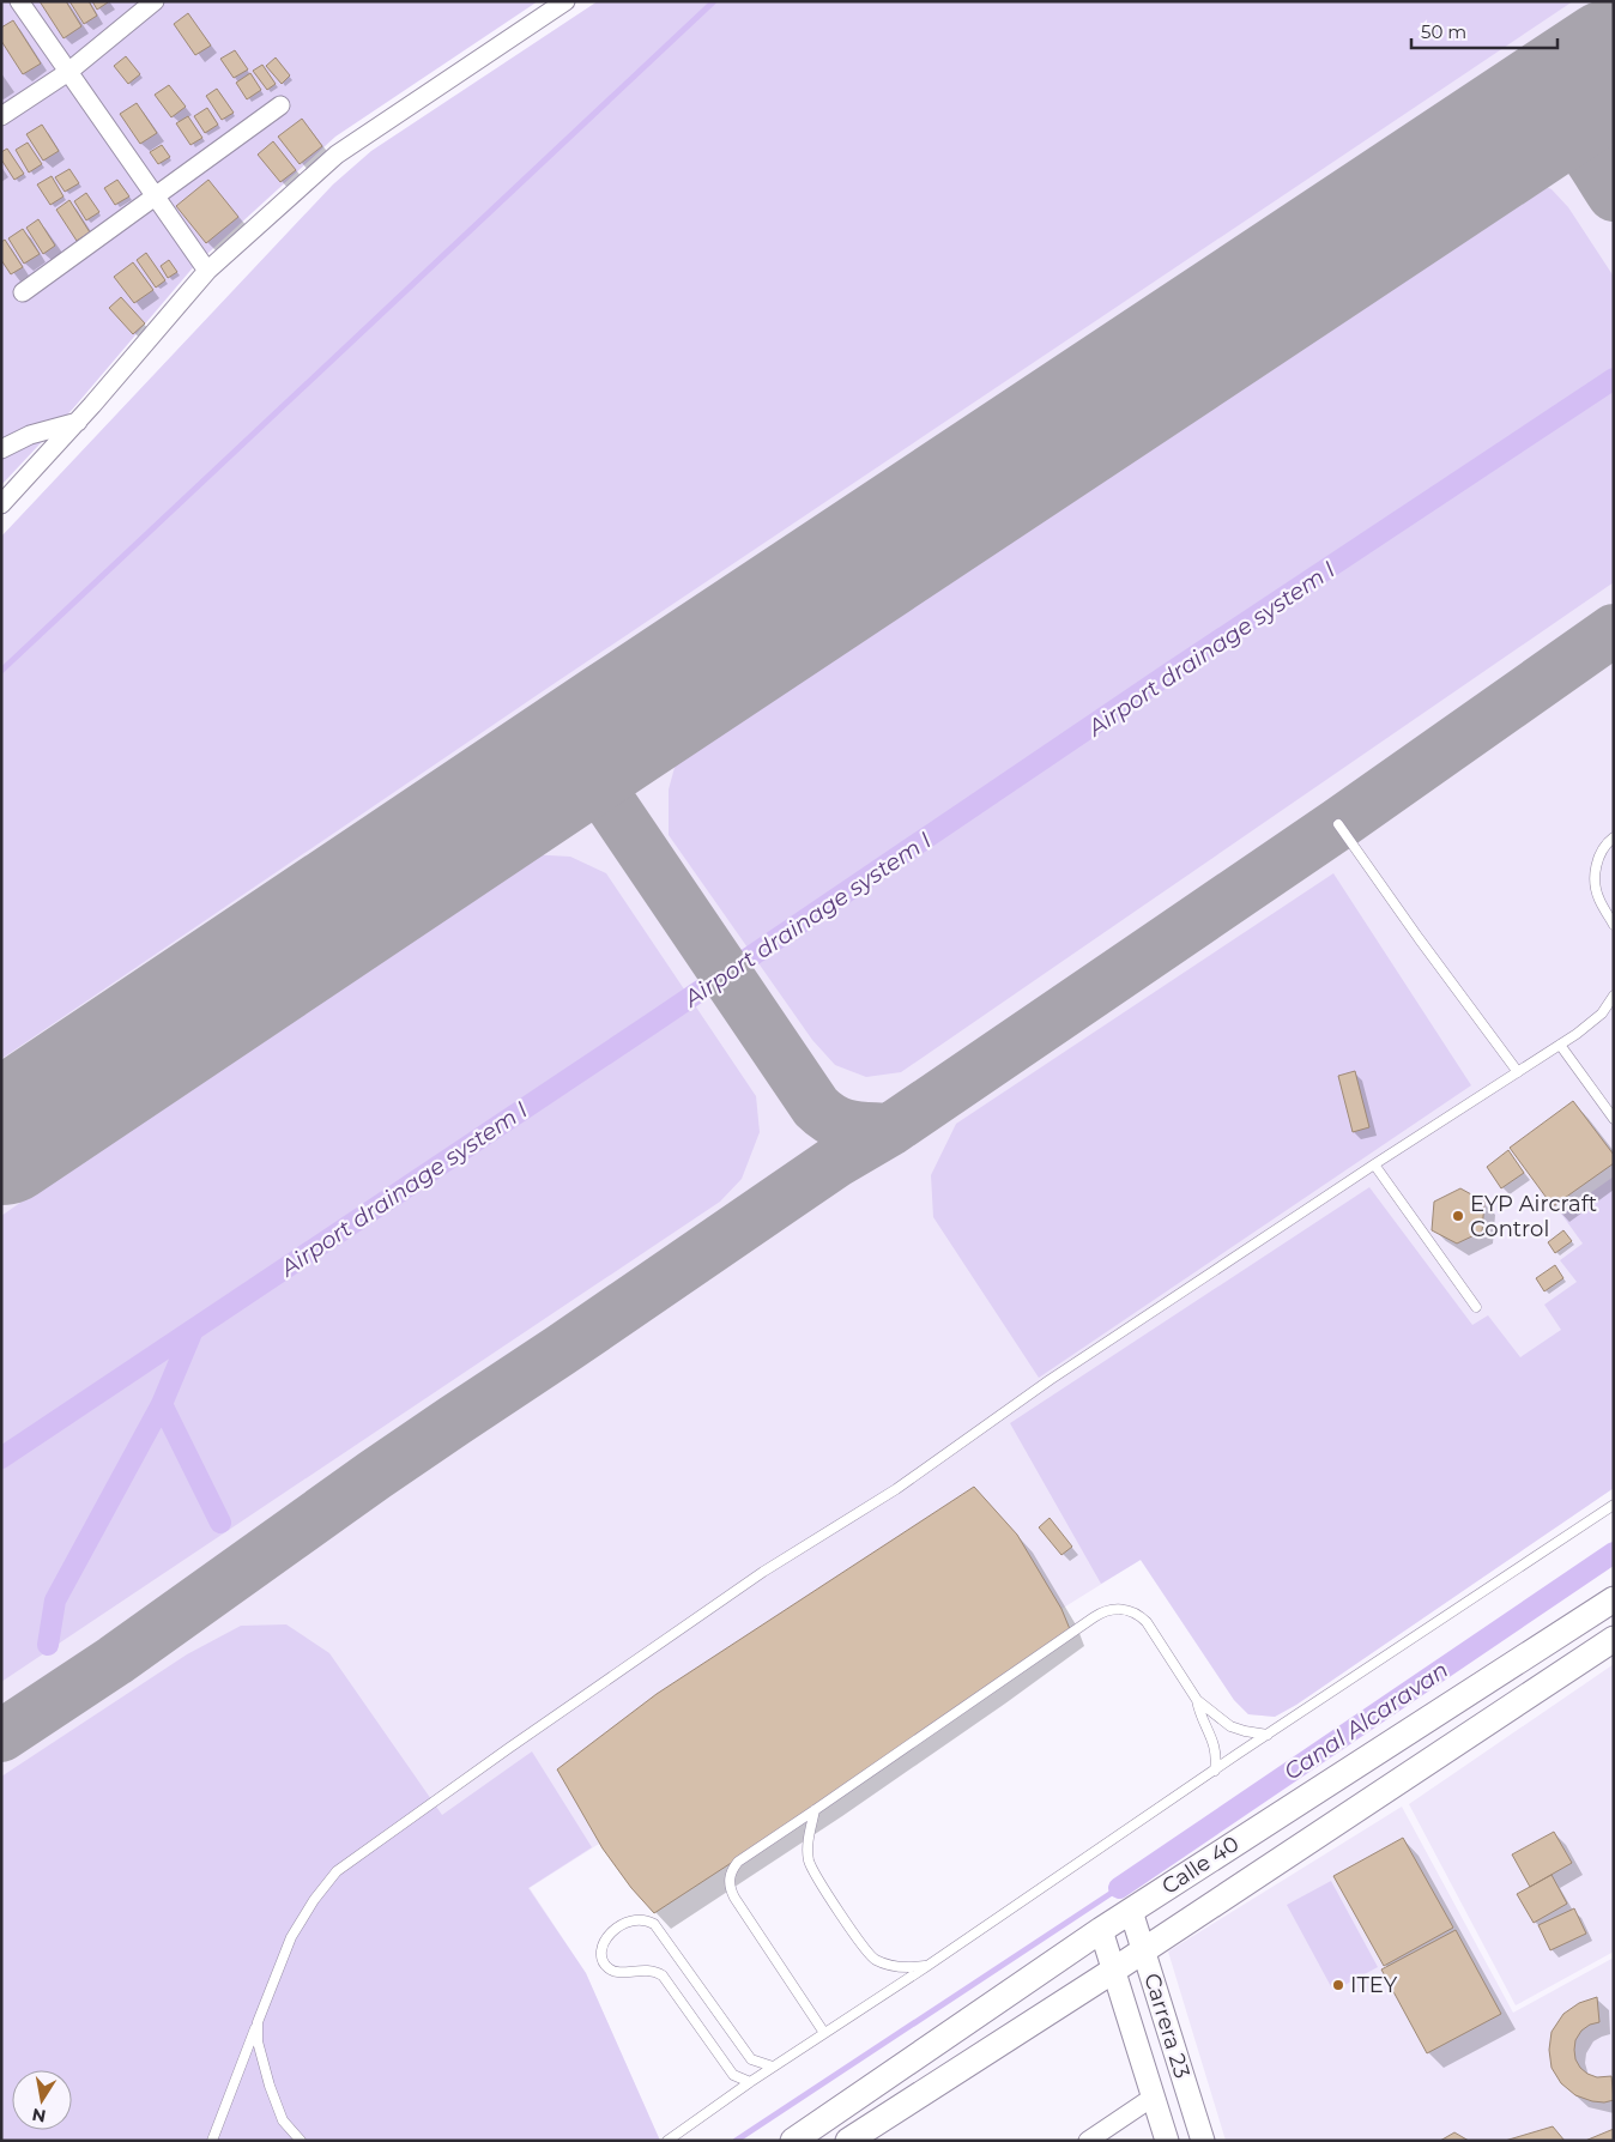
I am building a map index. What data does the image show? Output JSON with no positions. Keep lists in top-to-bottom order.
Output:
{
  "streets": {
    "main road": ["Calle 40"],
    "street": ["Carrera 23"]
  },
  "crossings": [
    ["Calle 40", "Carrera 23"]
  ],
  "water": ["Airport drainage system I", "Canal Alcaravan"],
  "places": ["EYP Aircraft Control", "ITEY"],
  "scale_bar": "50 m",
  "north": "bottom"
}
